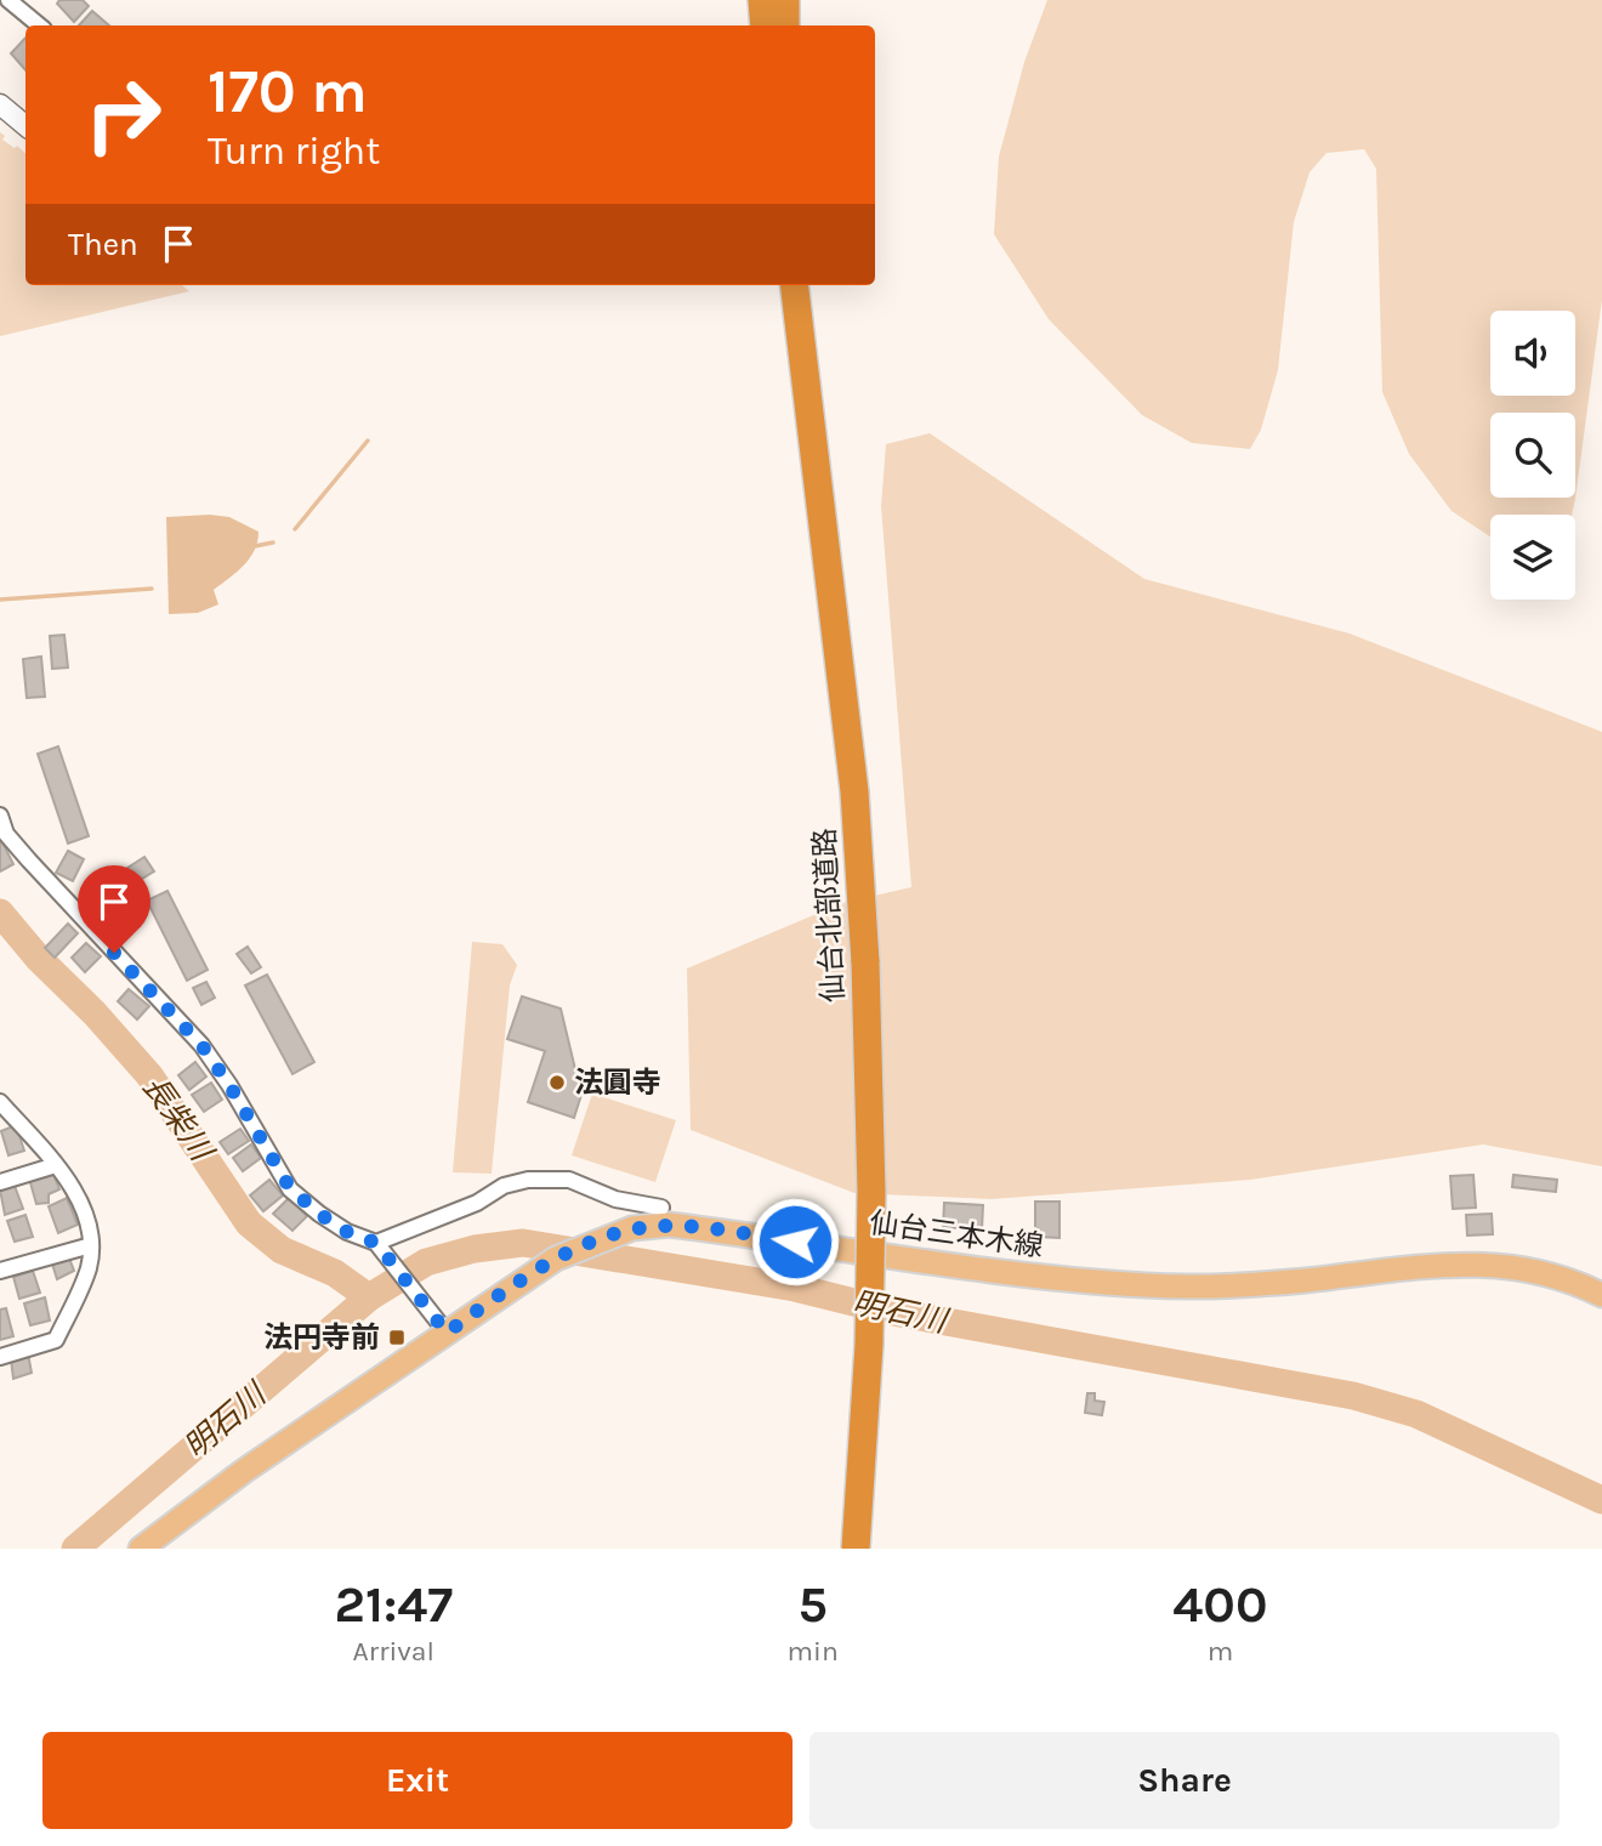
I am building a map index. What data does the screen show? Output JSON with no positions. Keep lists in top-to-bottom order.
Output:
{
  "streets": {
    "highway": ["仙台北部道路"],
    "main road": ["仙台三本木線"]
  },
  "water": ["長柴川", "明石川"],
  "places": {
    "other": ["法圓寺"],
    "transit": ["法円寺前"]
  },
  "page": {
    "turn": ["170 m", "Turn right"],
    "then": "Then",
    "eta": [
      "21:47",
      "Arrival",
      "5",
      "min",
      "400",
      "m"
    ],
    "buttons": ["Exit", "Share"]
  }
}
